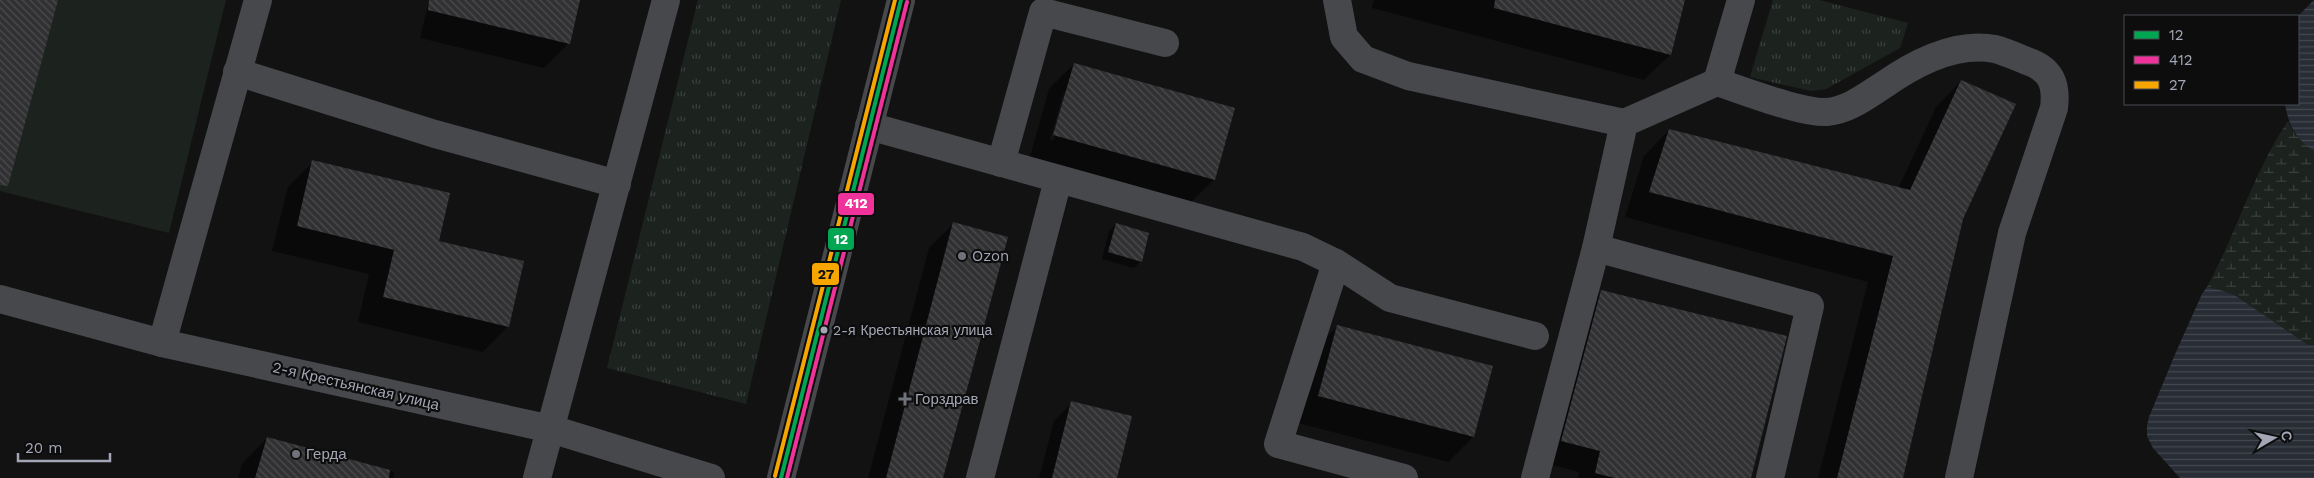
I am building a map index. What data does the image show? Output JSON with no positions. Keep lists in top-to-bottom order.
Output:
{
  "streets": {
    "street": ["2-я Крестьянская улица"]
  },
  "places": {
    "other": ["Ozon", "2-я Крестьянская улица", "Герда"],
    "health": ["Горздрав"]
  },
  "lines": ["transit line 12", "transit line 27", "transit line 412"],
  "legend": ["12", "412", "27"],
  "scale_bar": "20 m",
  "north": "right"
}
